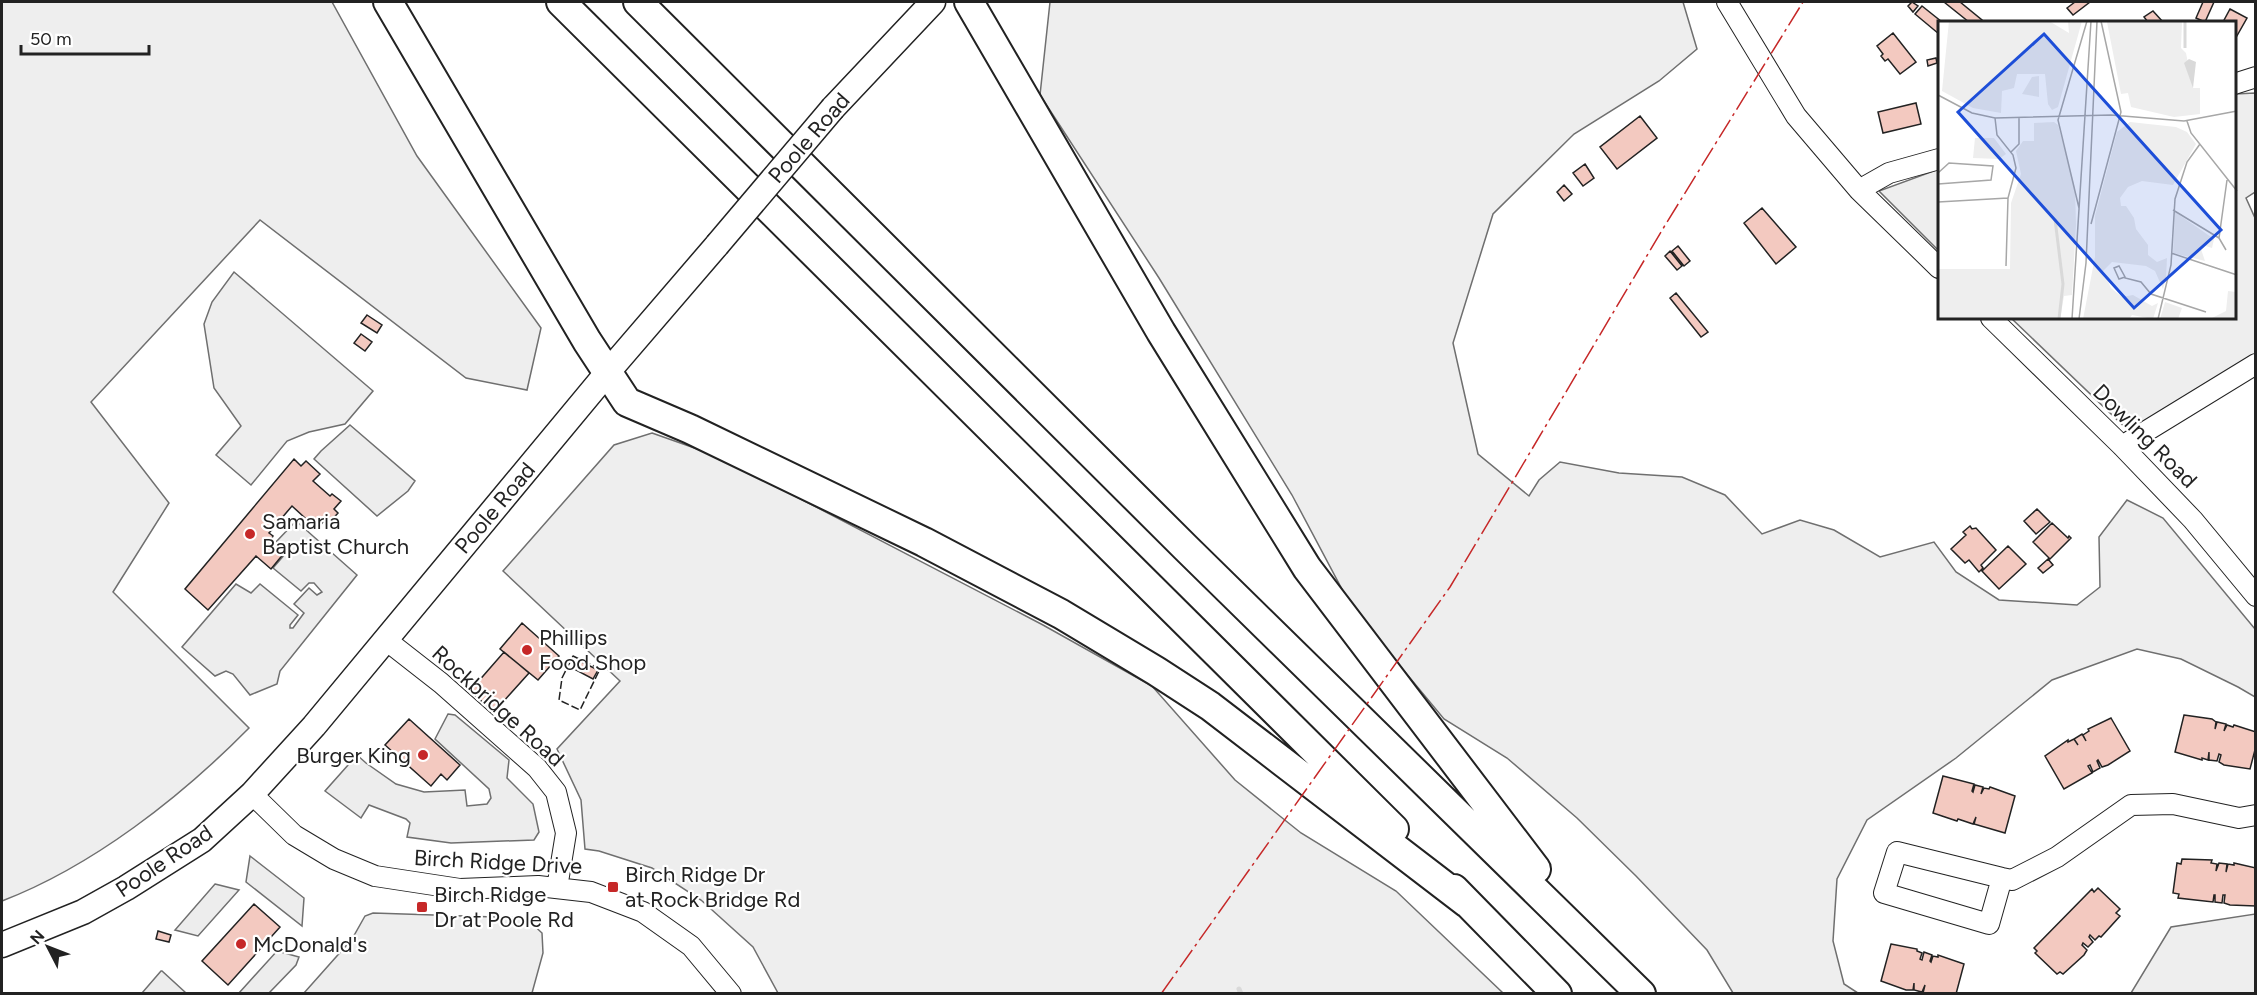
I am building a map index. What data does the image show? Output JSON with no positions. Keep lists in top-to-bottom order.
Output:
{
  "streets": {
    "main road": ["Poole Road"],
    "street": ["Dowling Road", "Rockbridge Road", "Birch Ridge Drive"]
  },
  "crossings": [
    ["Poole Road", "Rockbridge Road"],
    ["Poole Road", "Birch Ridge Drive"],
    ["Rockbridge Road", "Birch Ridge Drive"]
  ],
  "places": {
    "other": [
      "Samaria Baptist Church",
      "Phillips Food Shop",
      "Burger King",
      "McDonald's"
    ],
    "transit": ["Birch Ridge Dr at Rock Bridge Rd", "Birch Ridge Dr at Poole Rd"]
  },
  "scale_bar": "50 m",
  "north": "top left"
}
